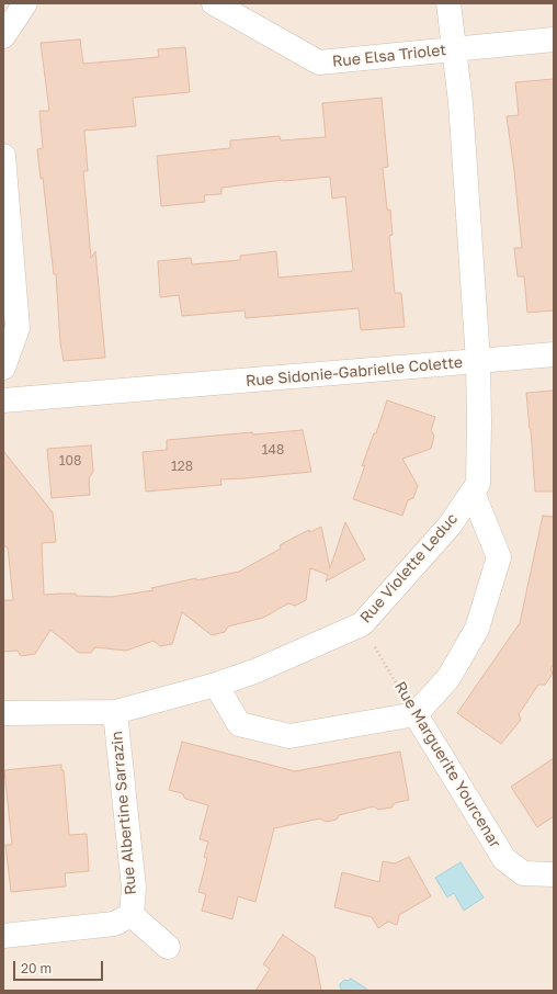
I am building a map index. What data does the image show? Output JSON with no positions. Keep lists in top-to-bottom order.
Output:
{
  "streets": {
    "street": [
      "Rue Elsa Triolet",
      "Rue Sidonie-Gabrielle Colette",
      "Rue Violette Leduc",
      "Rue Marguerite Yourcenar",
      "Rue Albertine Sarrazin"
    ]
  },
  "crossings": [
    ["Rue Elsa Triolet", "Rue Sidonie-Gabrielle Colette"],
    ["Rue Sidonie-Gabrielle Colette", "Rue Violette Leduc"],
    ["Rue Violette Leduc", "Rue Marguerite Yourcenar"],
    ["Rue Violette Leduc", "Rue Albertine Sarrazin"]
  ],
  "house_numbers": ["148", "108", "128"],
  "scale_bar": "20 m"
}
